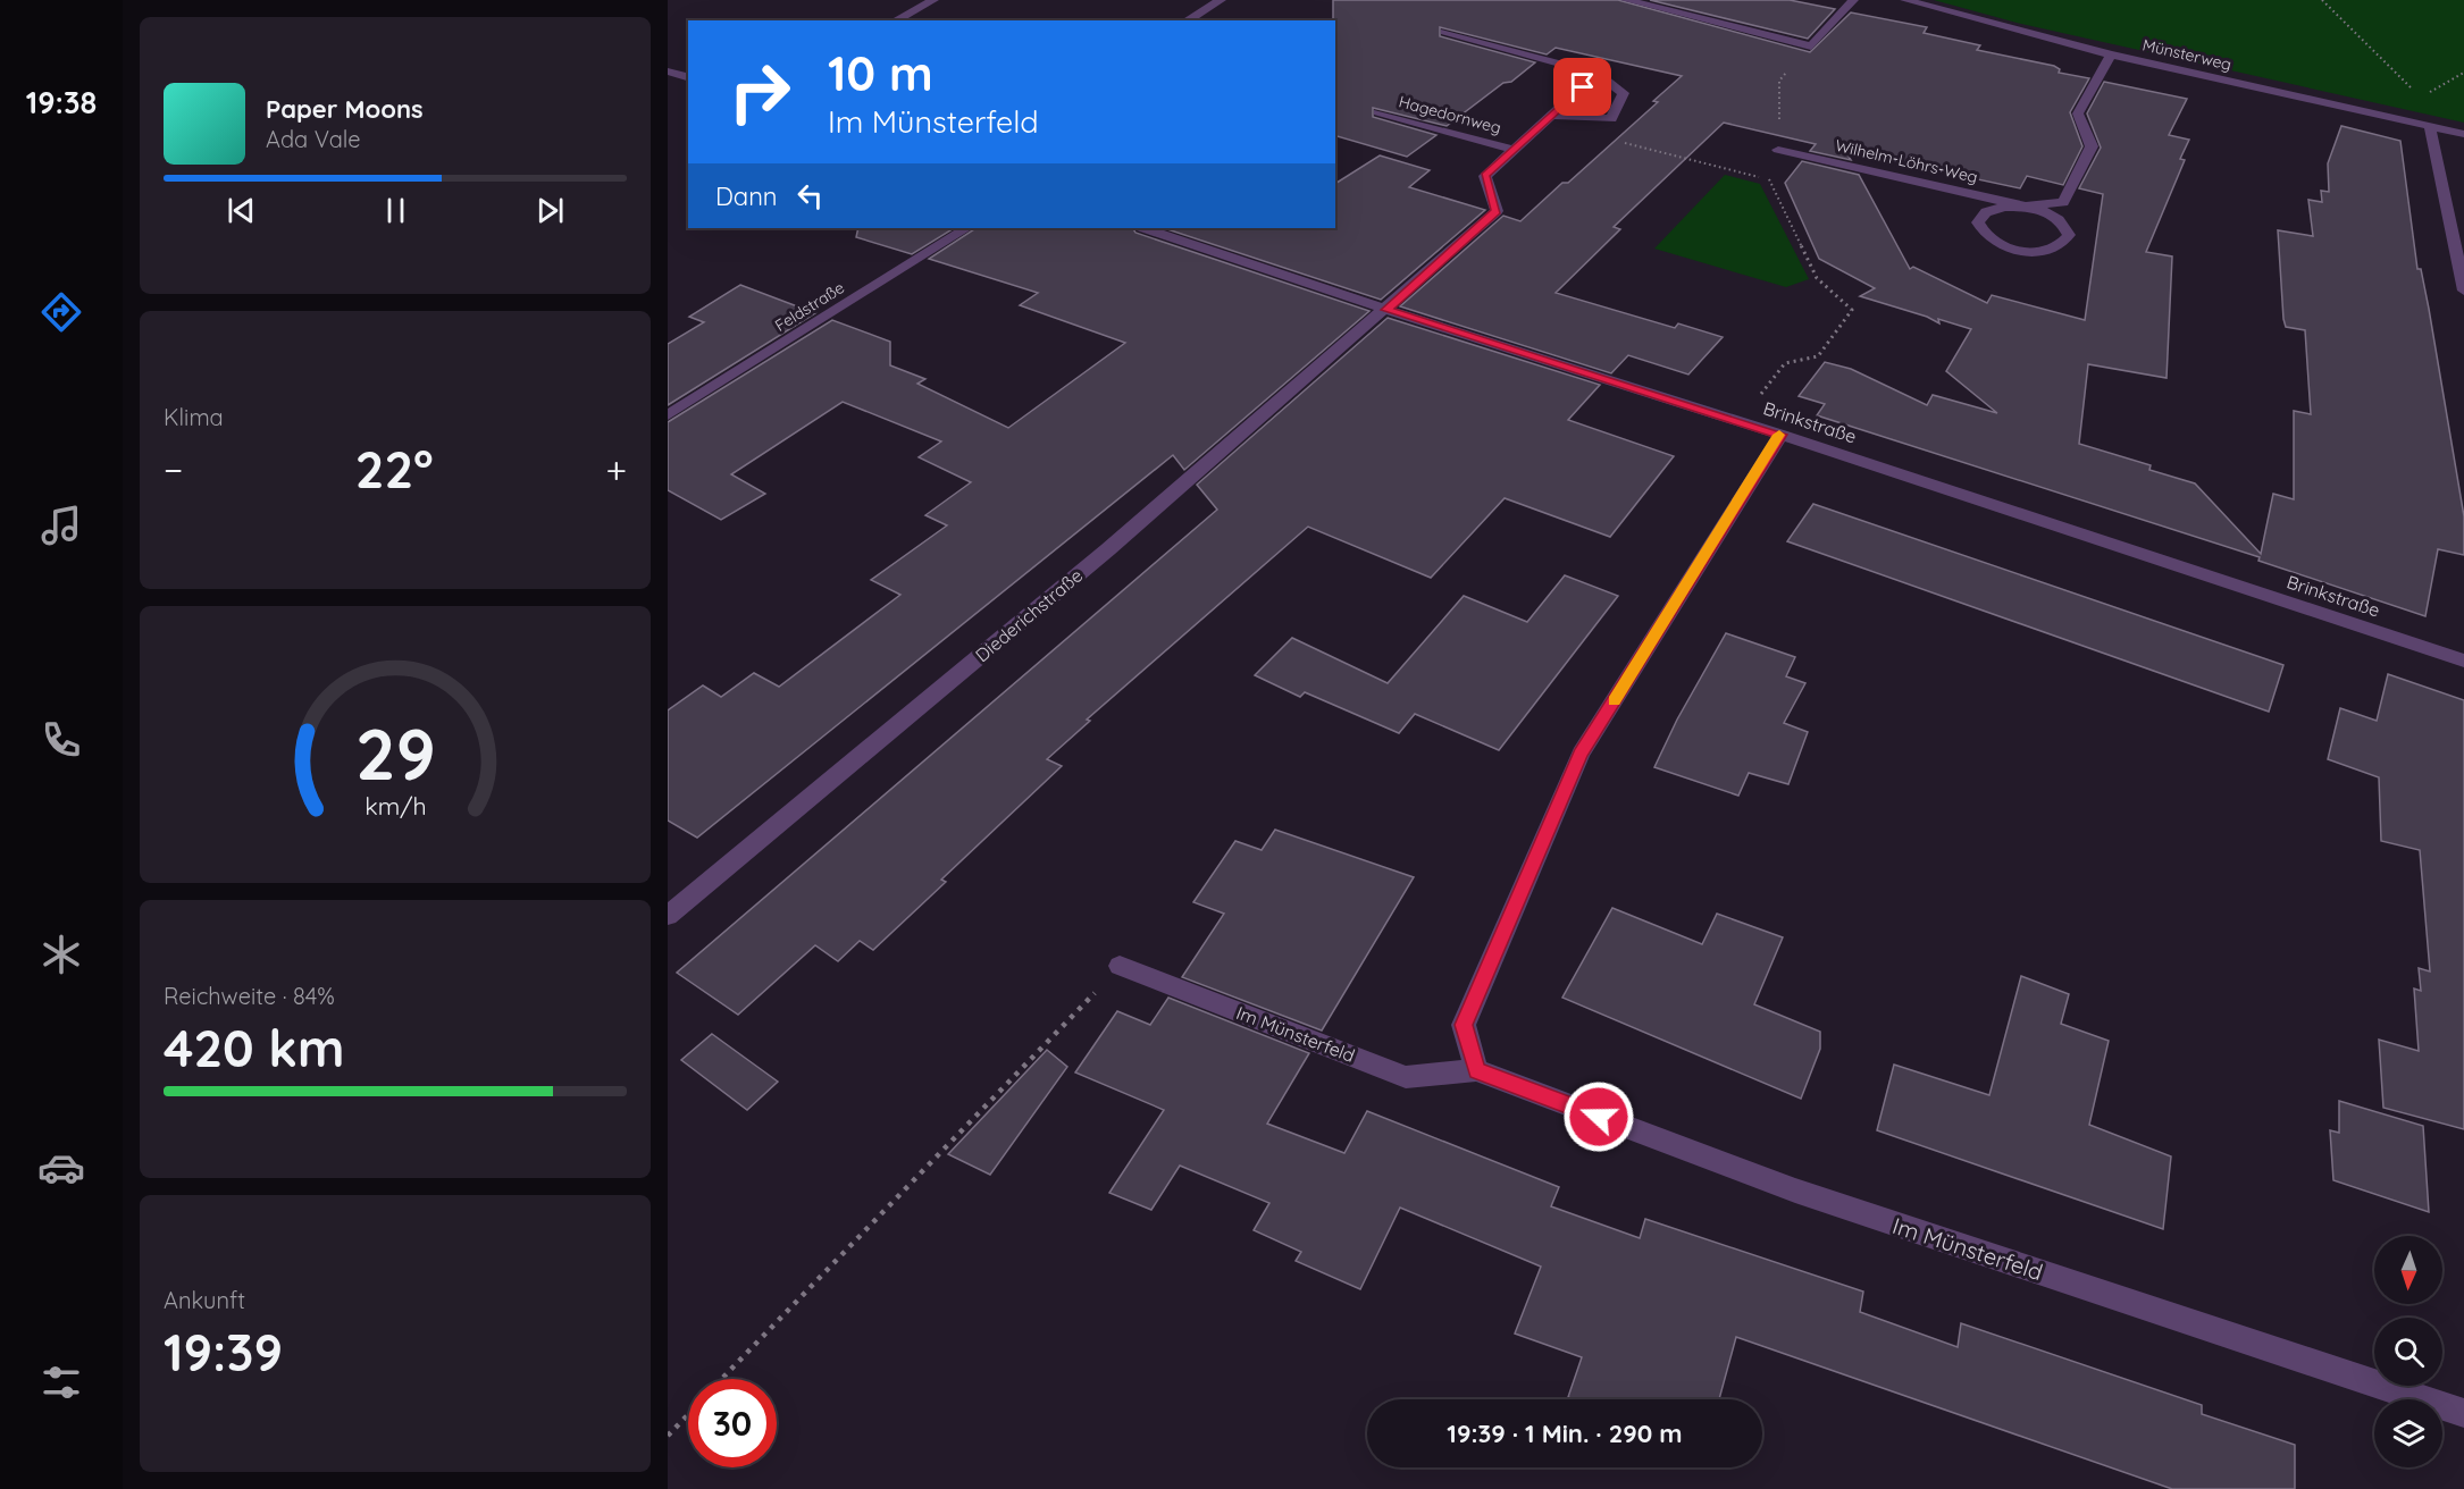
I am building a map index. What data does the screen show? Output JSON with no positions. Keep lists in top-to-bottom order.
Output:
{
  "streets": {
    "street": [
      "Münsterweg",
      "Hagedornweg",
      "Wilhelm-Löhrs-Weg",
      "Feldstraße",
      "Brinkstraße",
      "Diederichstraße",
      "Im Münsterfeld"
    ]
  },
  "crossings": [
    ["Münsterweg", "Wilhelm-Löhrs-Weg"],
    ["Hagedornweg", "Brinkstraße"],
    ["Hagedornweg", "Diederichstraße"],
    ["Brinkstraße", "Diederichstraße"]
  ],
  "north": "bottom",
  "page": {
    "tabs": "19:38",
    "turn": ["10 m", "Im Münsterfeld"],
    "song": ["Paper Moons", "Ada Vale"],
    "then": "Dann",
    "tile": [
      "Klima",
      ["Reichweite · 84%", "420 km"],
      ["Ankunft", "19:39"]
    ],
    "heat": ["−", "22°", "+"],
    "limit": "30",
    "trip": "19:39 · 1 Min. · 290 m",
    "gauge": ["29", "km/h"]
  }
}
